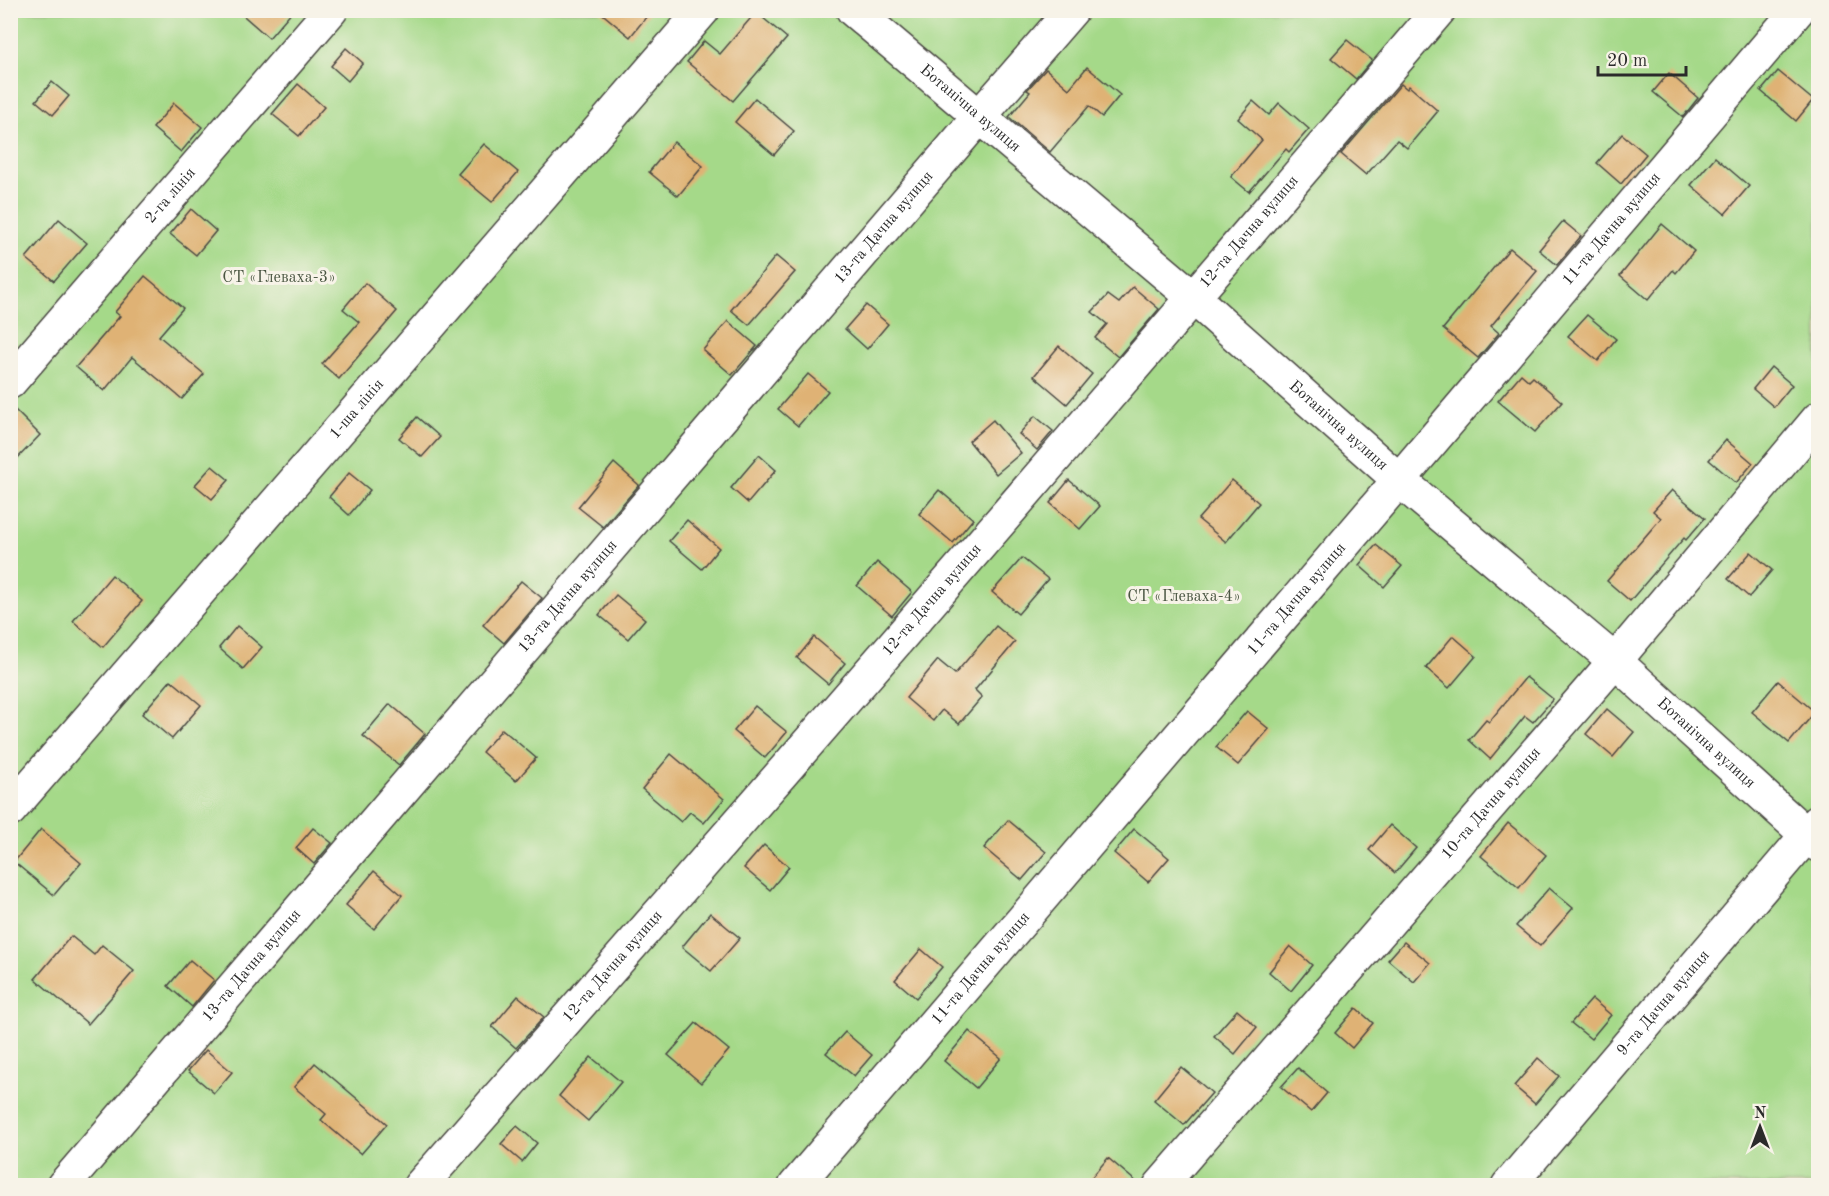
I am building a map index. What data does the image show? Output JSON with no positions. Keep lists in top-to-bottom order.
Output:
{
  "streets": {
    "street": [
      "Ботанічна вулиця",
      "2-га лінія",
      "13-та Дачна вулиця",
      "11-та Дачна вулиця",
      "12-та Дачна вулиця",
      "1-ша лінія",
      "10-та Дачна вулиця",
      "9-та Дачна вулиця"
    ]
  },
  "crossings": [
    ["Ботанічна вулиця", "13-та Дачна вулиця"],
    ["Ботанічна вулиця", "11-та Дачна вулиця"],
    ["Ботанічна вулиця", "12-та Дачна вулиця"],
    ["Ботанічна вулиця", "10-та Дачна вулиця"],
    ["Ботанічна вулиця", "9-та Дачна вулиця"]
  ],
  "parks": ["СТ «Глеваха-3»", "СТ «Глеваха-4»"],
  "scale_bar": "20 m",
  "north": "top"
}
